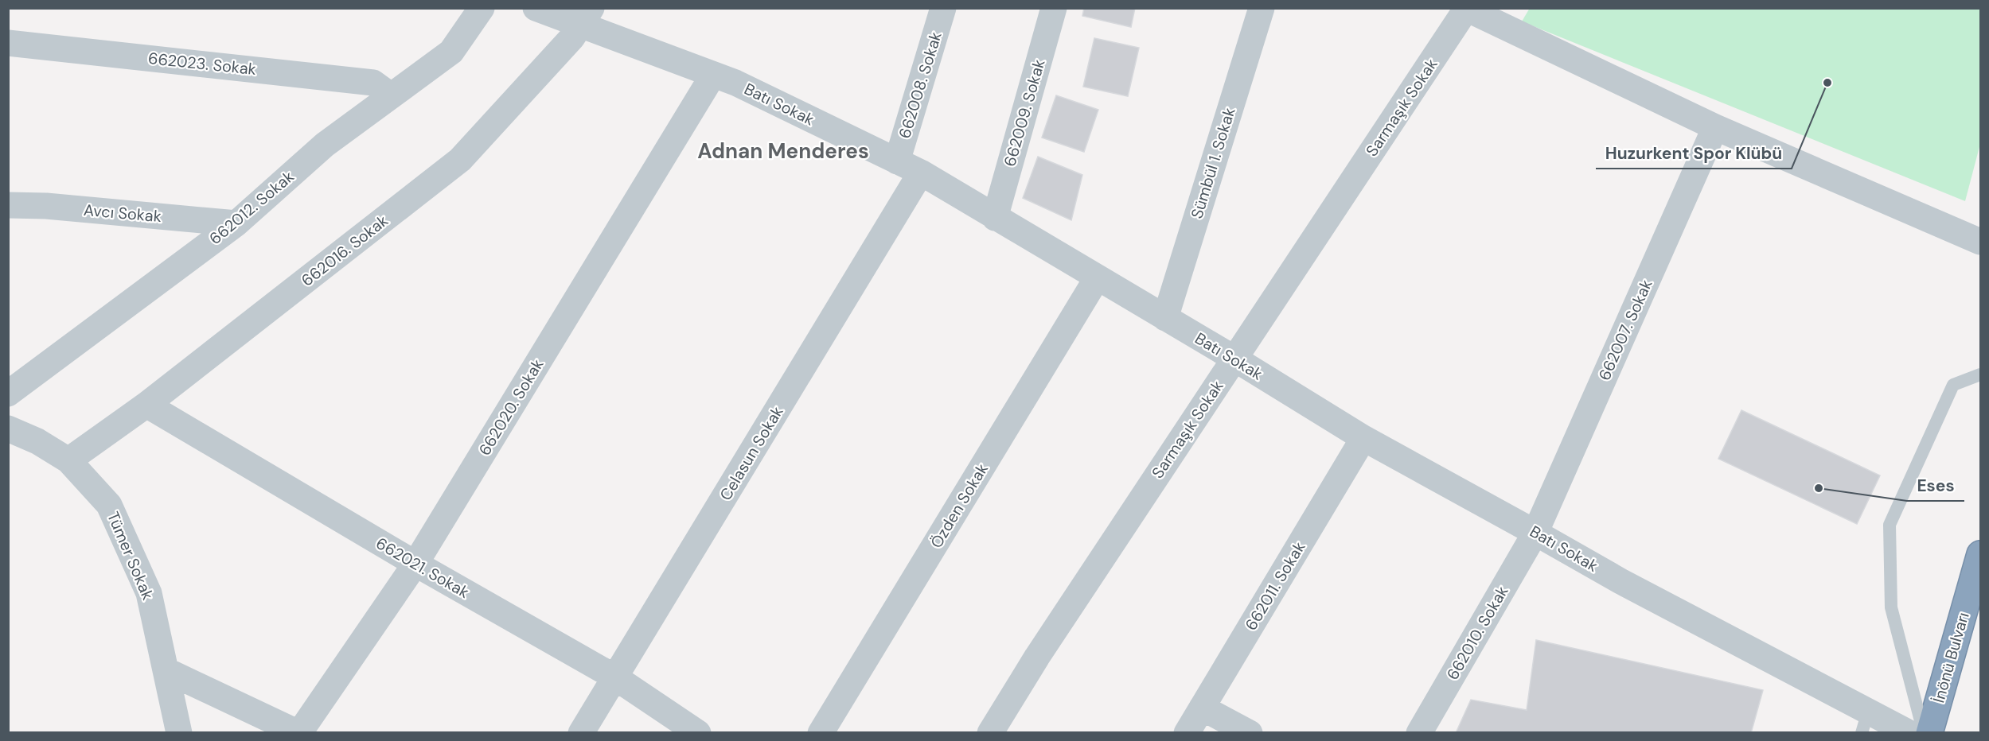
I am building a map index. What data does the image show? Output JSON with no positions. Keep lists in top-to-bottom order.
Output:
{
  "streets": {
    "highway": ["İnönü Bulvarı"],
    "street": [
      "662023. Sokak",
      "662008. Sokak",
      "Batı Sokak",
      "Sarmaşık Sokak",
      "662009. Sokak",
      "Sümbül 1. Sokak",
      "662012. Sokak",
      "Avcı Sokak",
      "662016. Sokak",
      "662007. Sokak",
      "662020. Sokak",
      "Celasun Sokak",
      "Özden Sokak",
      "Tümer Sokak",
      "662021. Sokak",
      "662011. Sokak",
      "662010. Sokak"
    ]
  },
  "crossings": [
    ["662023. Sokak", "662012. Sokak"],
    ["662008. Sokak", "Batı Sokak"],
    ["Batı Sokak", "Sarmaşık Sokak"],
    ["Batı Sokak", "662009. Sokak"],
    ["Batı Sokak", "Sümbül 1. Sokak"],
    ["Batı Sokak", "662016. Sokak"],
    ["Batı Sokak", "662007. Sokak"],
    ["Batı Sokak", "662020. Sokak"],
    ["Batı Sokak", "Celasun Sokak"],
    ["Batı Sokak", "Özden Sokak"],
    ["Batı Sokak", "662011. Sokak"],
    ["Batı Sokak", "662010. Sokak"],
    ["662012. Sokak", "Avcı Sokak"],
    ["662016. Sokak", "Tümer Sokak"],
    ["662016. Sokak", "662021. Sokak"],
    ["662007. Sokak", "662010. Sokak"],
    ["662020. Sokak", "662021. Sokak"],
    ["Celasun Sokak", "662021. Sokak"]
  ],
  "districts": ["Adnan Menderes"],
  "places": ["Huzurkent Spor Klübü", "Eses"]
}
